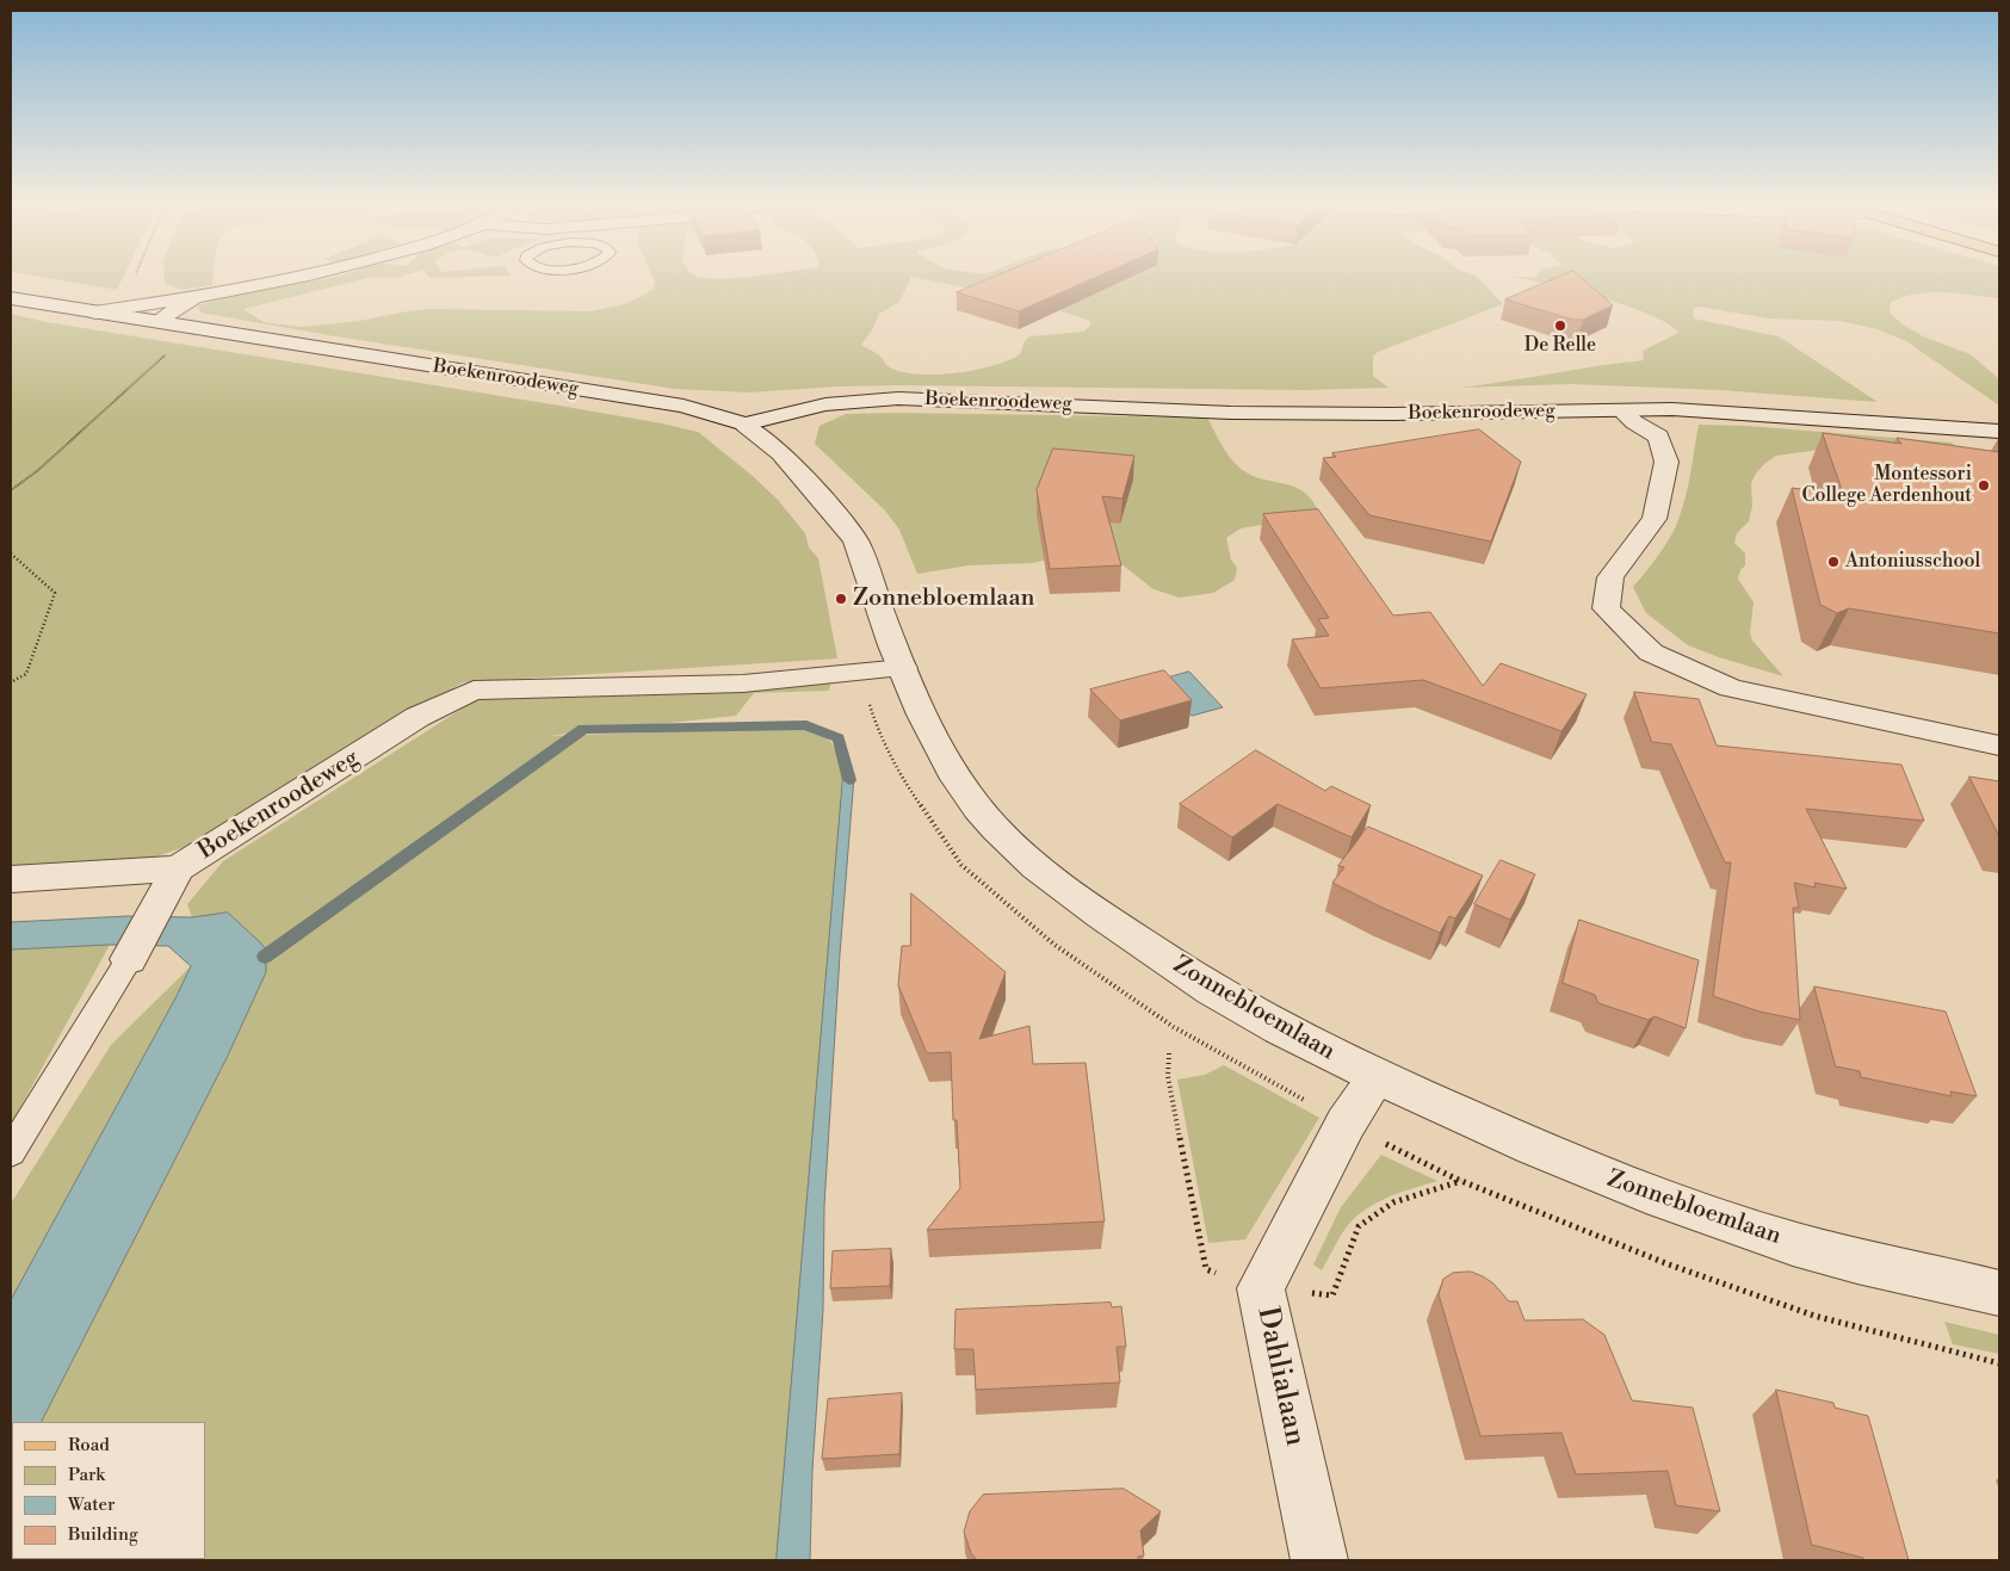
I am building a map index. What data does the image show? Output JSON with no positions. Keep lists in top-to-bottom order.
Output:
{
  "streets": {
    "street": ["Boekenroodeweg", "Zonnebloemlaan", "Dahlialaan"]
  },
  "crossings": [
    ["Boekenroodeweg", "Zonnebloemlaan"],
    ["Zonnebloemlaan", "Dahlialaan"]
  ],
  "places": [
    "De Relle",
    "Montessori College Aerdenhout",
    "Antoniusschool",
    "Zonnebloemlaan"
  ],
  "legend": [
    "Road",
    "Park",
    "Water",
    "Building"
  ]
}
